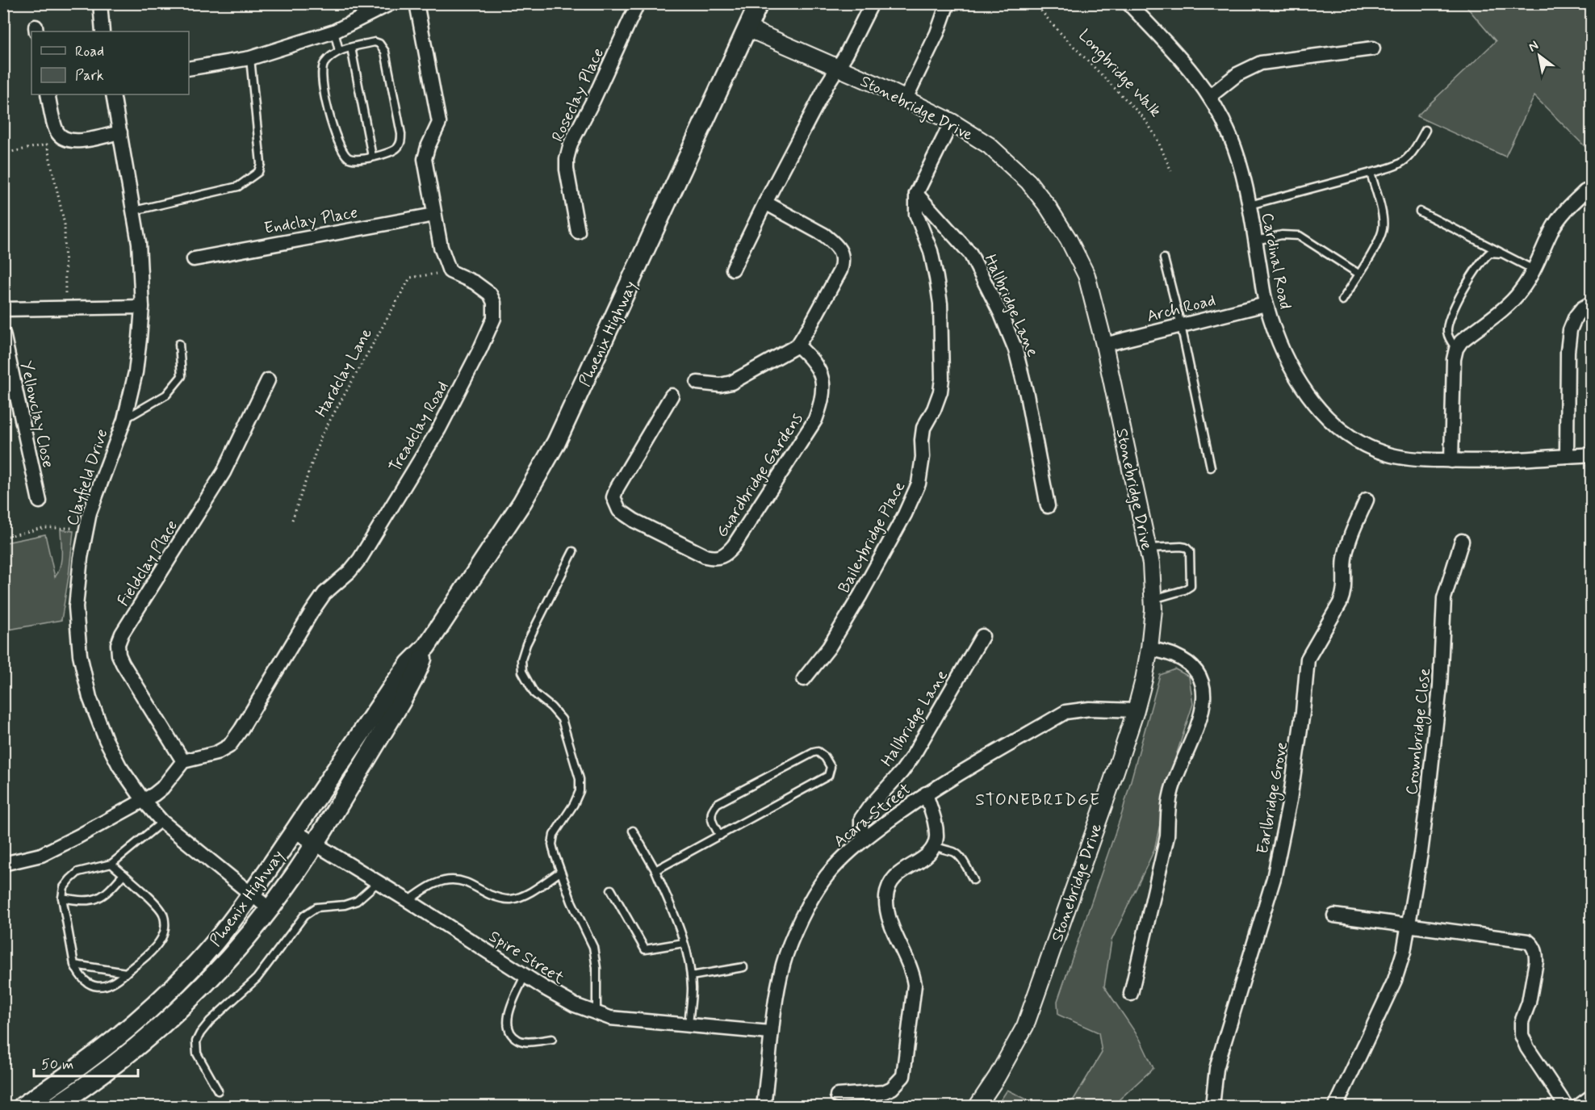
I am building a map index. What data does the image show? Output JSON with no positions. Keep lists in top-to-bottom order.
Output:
{
  "streets": {
    "main road": ["Phoenix Highway"],
    "street": [
      "Roseclay Place",
      "Stonebridge Drive",
      "Endclay Place",
      "Cardinal Road",
      "Hallbridge Lane",
      "Arch Road",
      "Yellowclay Close",
      "Treadclay Road",
      "Guardbridge Gardens",
      "Clayfield Drive",
      "Baileybridge Place",
      "Fieldclay Place",
      "Crownbridge Close",
      "Earlbridge Grove",
      "Acara Street",
      "Spire Street"
    ],
    "path": ["Longbridge Walk", "Hardclay Lane"]
  },
  "crossings": [
    ["Stonebridge Drive", "Arch Road"],
    ["Stonebridge Drive", "Phoenix Highway"],
    ["Stonebridge Drive", "Baileybridge Place"],
    ["Stonebridge Drive", "Acara Street"],
    ["Cardinal Road", "Arch Road"],
    ["Hallbridge Lane", "Baileybridge Place"],
    ["Hallbridge Lane", "Acara Street"],
    ["Phoenix Highway", "Clayfield Drive"],
    ["Phoenix Highway", "Spire Street"],
    ["Hardclay Lane", "Treadclay Road"],
    ["Treadclay Road", "Fieldclay Place"],
    ["Acara Street", "Spire Street"]
  ],
  "districts": ["STONEBRIDGE"],
  "legend": ["Road", "Park"],
  "scale_bar": "50 m",
  "north": "top left"
}
